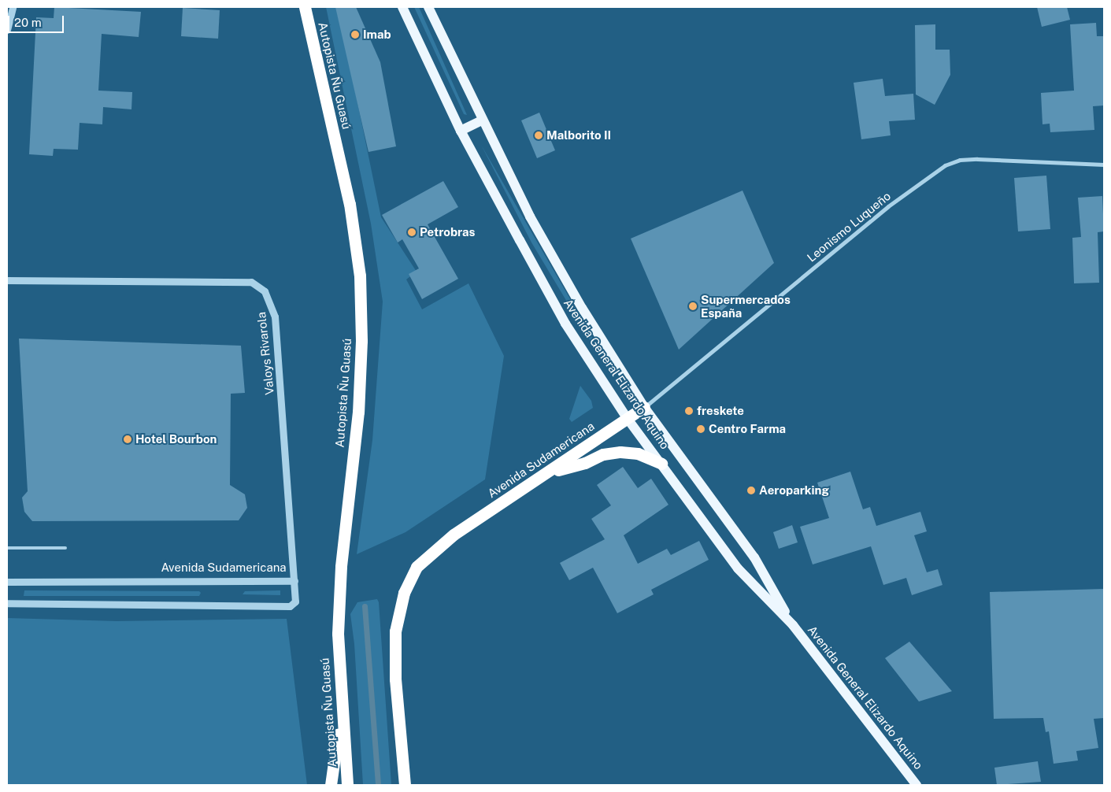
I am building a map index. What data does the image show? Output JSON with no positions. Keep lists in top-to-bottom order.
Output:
{
  "streets": {
    "highway": ["Autopista Ñu Guasú", "Avenida Sudamericana"],
    "main road": ["Avenida General Elizardo Aquino"],
    "street": ["Leonismo Luqueño", "Valoys Rivarola"]
  },
  "crossings": [
    ["Leonismo Luqueño", "Avenida General Elizardo Aquino"],
    ["Leonismo Luqueño", "Avenida Sudamericana"],
    ["Valoys Rivarola", "Avenida Sudamericana"],
    ["Avenida General Elizardo Aquino", "Avenida Sudamericana"]
  ],
  "places": [
    "Imab",
    "Malborito II",
    "Petrobras",
    "Supermercados España",
    "freskete",
    "Centro Farma",
    "Hotel Bourbon",
    "Aeroparking"
  ],
  "scale_bar": "20 m"
}
